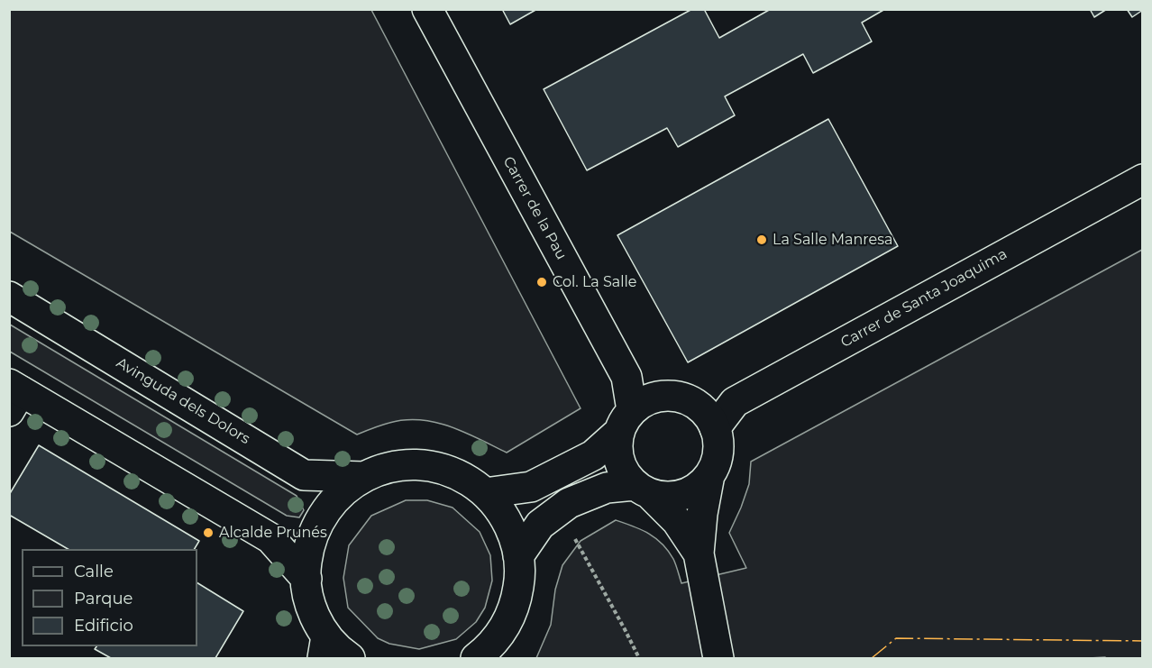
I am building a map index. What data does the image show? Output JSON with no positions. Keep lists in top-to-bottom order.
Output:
{
  "streets": {
    "street": ["Carrer de la Pau", "Carrer de Santa Joaquima", "Avinguda dels Dolors"]
  },
  "crossings": [
    ["Carrer de la Pau", "Carrer de Santa Joaquima"]
  ],
  "places": ["La Salle Manresa", "Col. La Salle", "Alcalde Prunés"],
  "legend": ["Calle", "Parque", "Edificio"]
}
